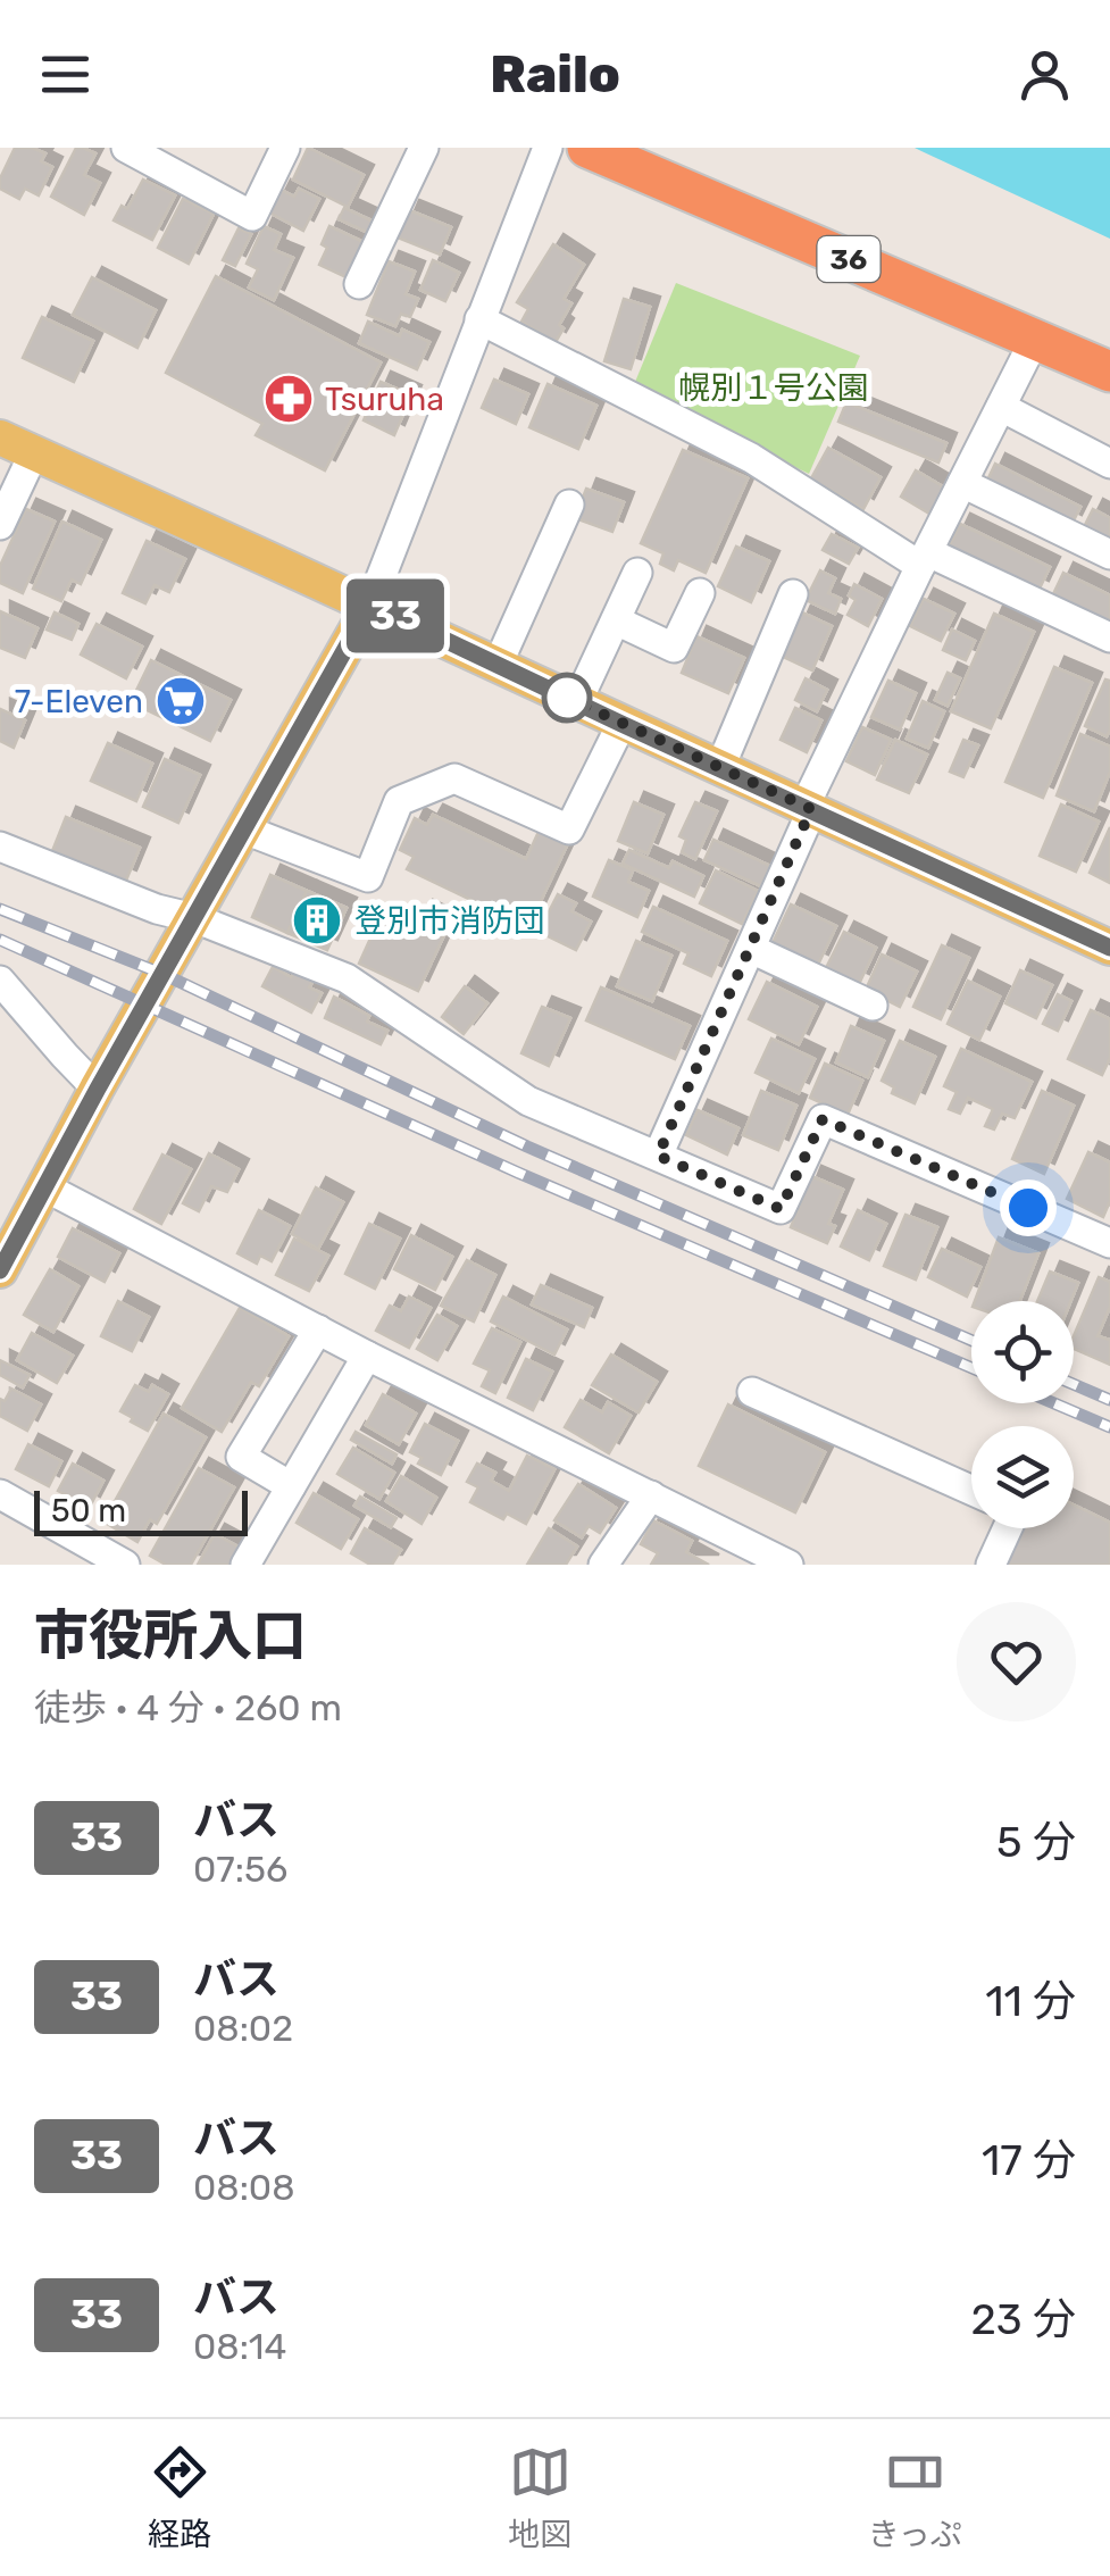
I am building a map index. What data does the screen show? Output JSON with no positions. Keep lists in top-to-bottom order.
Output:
{
  "streets": {
    "highway": ["36"]
  },
  "parks": ["幌別１号公園"],
  "places": {
    "pharmacy": ["Tsuruha"],
    "supermarket": ["7-Eleven"],
    "building": ["登別市消防団"]
  },
  "lines": ["bus line 33"],
  "scale_bar": "50 m",
  "page": {
    "header": "Railo",
    "on_map": "33",
    "scale": "50 m",
    "heading": ["市役所入口", "徒歩 · 4 分 · 260 m"],
    "list": [
      {
        "mark": "33",
        "name": "バス",
        "note": "07:56",
        "value": "5 分"
      },
      {
        "mark": "33",
        "name": "バス",
        "note": "08:02",
        "value": "11 分"
      },
      {
        "mark": "33",
        "name": "バス",
        "note": "08:08",
        "value": "17 分"
      },
      {
        "mark": "33",
        "name": "バス",
        "note": "08:14",
        "value": "23 分"
      }
    ],
    "tabs": ["経路", "地図", "きっぷ"]
  }
}
